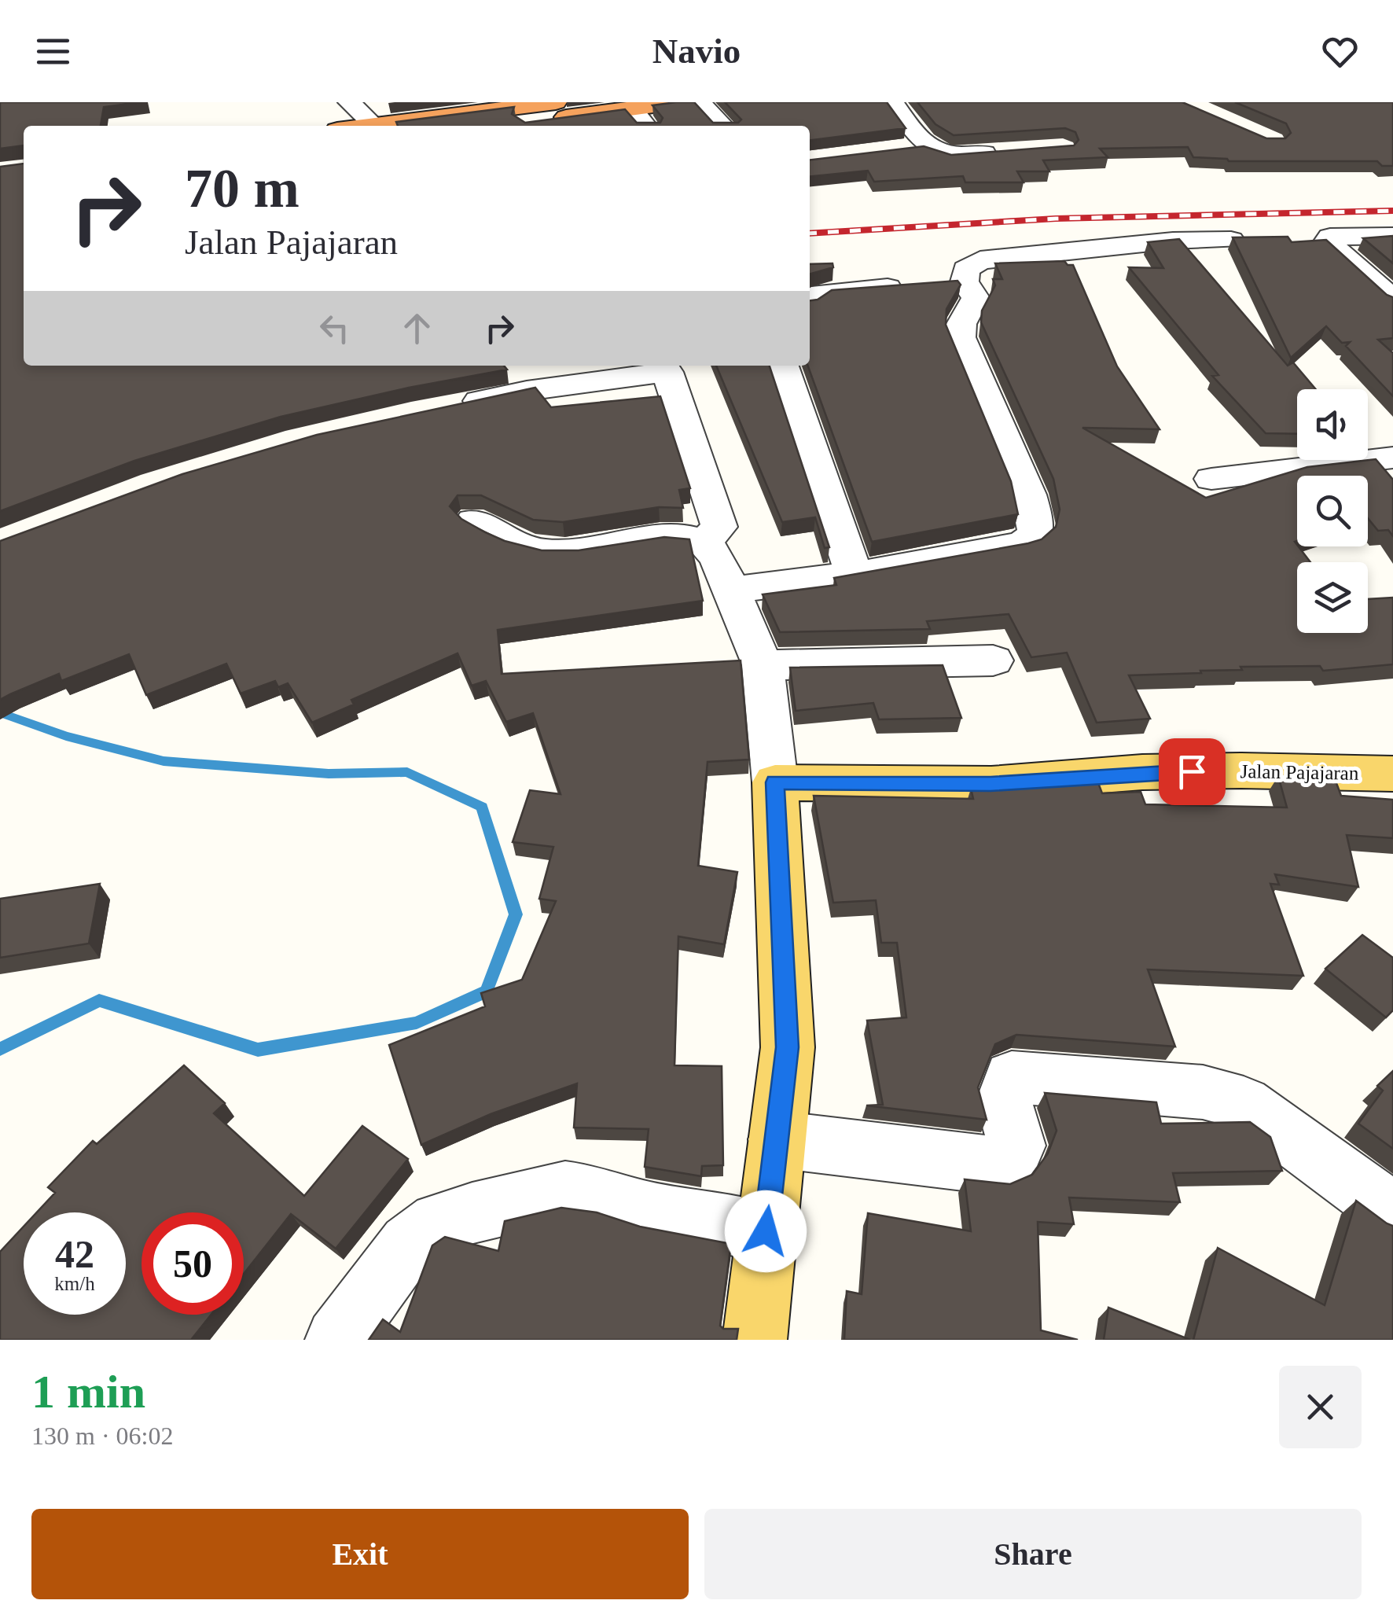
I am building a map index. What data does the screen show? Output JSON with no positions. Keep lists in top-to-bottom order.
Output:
{
  "streets": {
    "main road": ["Jalan Pajajaran"]
  },
  "page": {
    "header": "Navio",
    "turn": ["70 m", "Jalan Pajajaran"],
    "speed": "42 km/h",
    "limit": "50",
    "heading": ["1 min", "130 m · 06:02"],
    "buttons": ["Exit", "Share"]
  }
}
